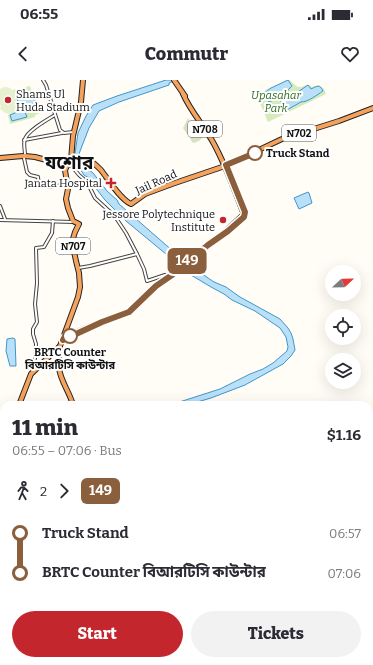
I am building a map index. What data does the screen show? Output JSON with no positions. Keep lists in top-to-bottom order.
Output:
{
  "streets": {
    "highway": [
      "N708",
      "N702",
      "Jail Road",
      "N707"
    ]
  },
  "crossings": [
    ["N708", "N702"],
    ["N708", "Jail Road"],
    ["N708", "N707"],
    ["N702", "Jail Road"],
    ["Jail Road", "N707"]
  ],
  "districts": ["যশোর"],
  "parks": ["Upasahar Park"],
  "places": {
    "other": [
      "Shams Ul Huda Stadium",
      "Truck Stand",
      "Jessore Polytechnique Institute",
      "BRTC Counter বিআরটিসি কাউন্টার"
    ],
    "health": ["Janata Hospital"]
  },
  "lines": ["bus line 149"],
  "north": "right",
  "page": {
    "status": "06:55",
    "header": "Commutr",
    "on_map": "149",
    "heading": ["11 min", "06:55 – 07:06 · Bus", "$1.16"],
    "legs": ["2", "149"],
    "list": [
      {
        "name": "Truck Stand",
        "value": "06:57"
      },
      {
        "name": "BRTC Counter বিআরটিসি কাউন্টার",
        "value": "07:06"
      }
    ],
    "buttons": ["Start", "Tickets"]
  }
}
